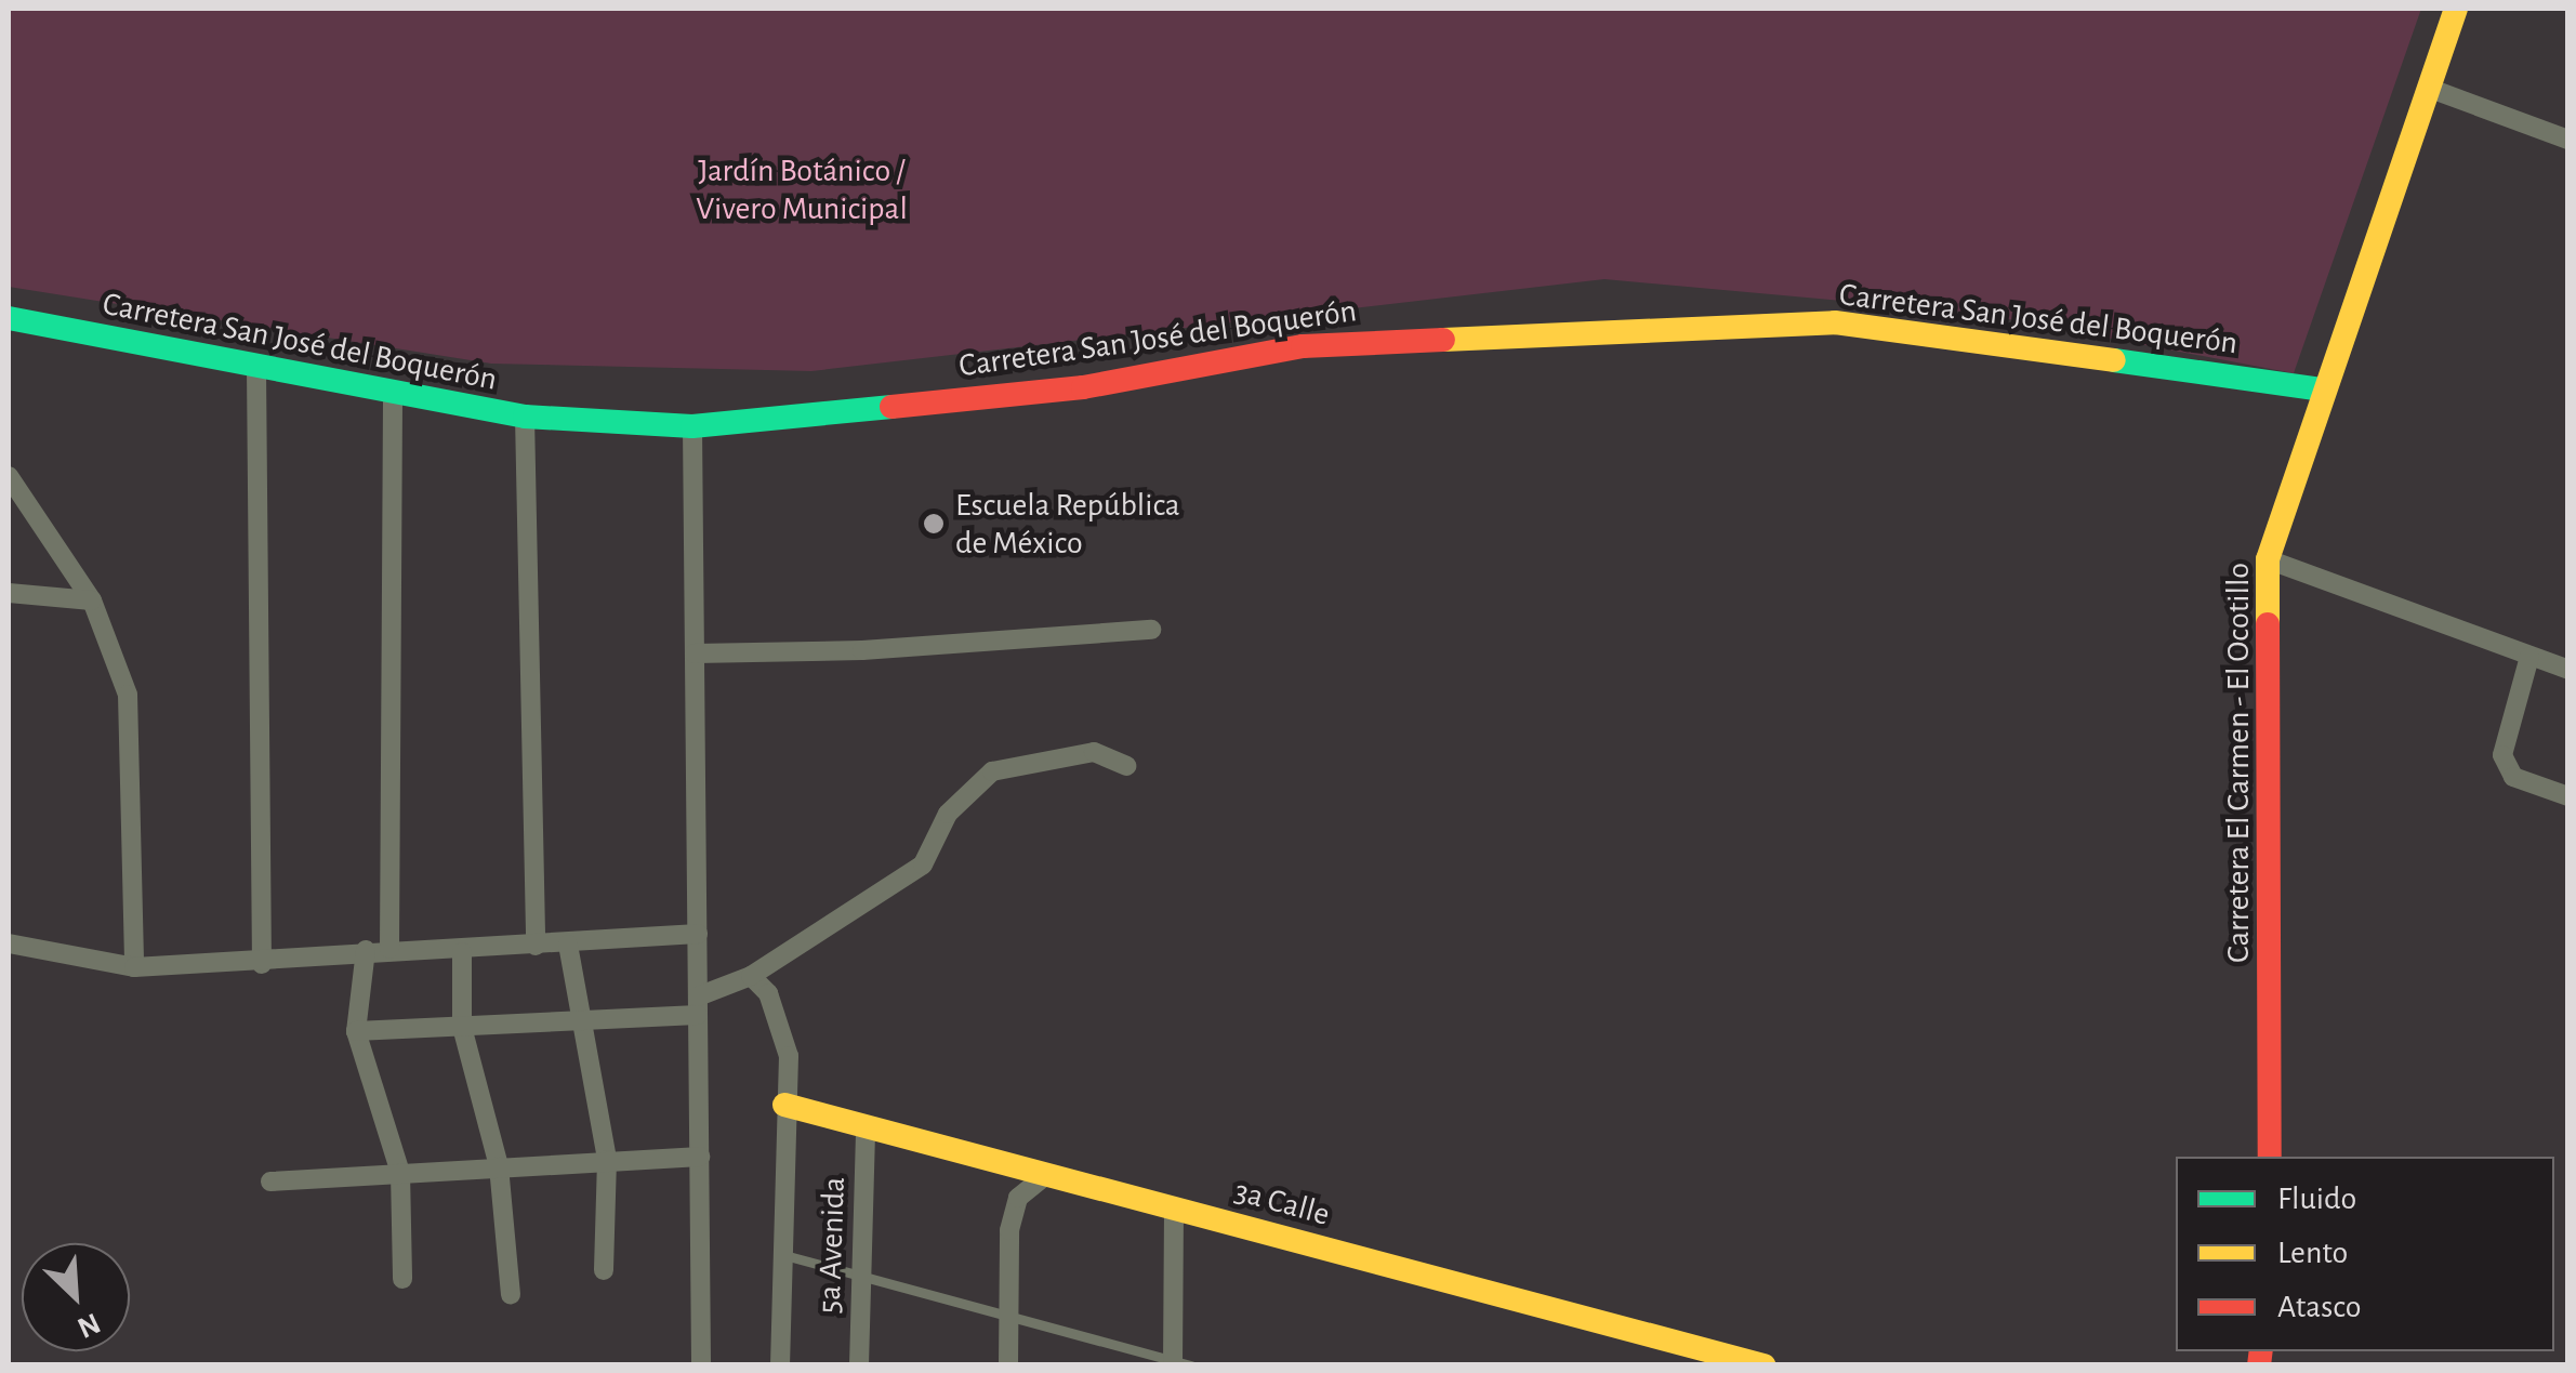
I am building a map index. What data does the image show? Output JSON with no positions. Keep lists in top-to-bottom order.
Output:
{
  "streets": {
    "street": [
      "Carretera San José del Boquerón",
      "Carretera El Carmen - El Ocotillo",
      "3a Calle",
      "5a Avenida"
    ]
  },
  "crossings": [
    ["Carretera San José del Boquerón", "Carretera El Carmen - El Ocotillo"],
    ["3a Calle", "5a Avenida"]
  ],
  "parks": ["Jardín Botánico / Vivero Municipal"],
  "places": ["Escuela República de México"],
  "legend": ["Fluido", "Lento", "Atasco"],
  "north": "bottom right"
}
